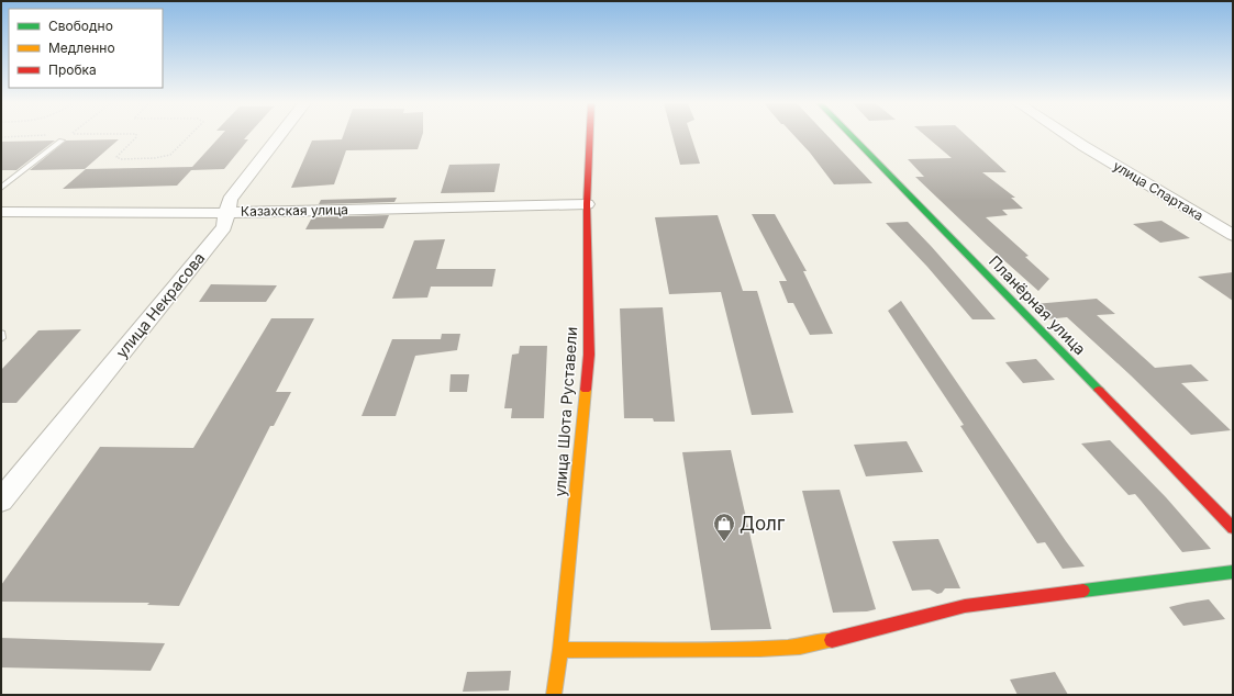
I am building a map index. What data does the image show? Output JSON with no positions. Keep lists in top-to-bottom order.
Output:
{
  "streets": {
    "street": [
      "улица Спартака",
      "Казахская улица",
      "улица Некрасова",
      "Планёрная улица",
      "улица Шота Руставели"
    ]
  },
  "crossings": [
    ["Казахская улица", "улица Некрасова"],
    ["Казахская улица", "улица Шота Руставели"]
  ],
  "places": {
    "shop": ["Долг"]
  },
  "legend": ["Свободно", "Медленно", "Пробка"]
}
